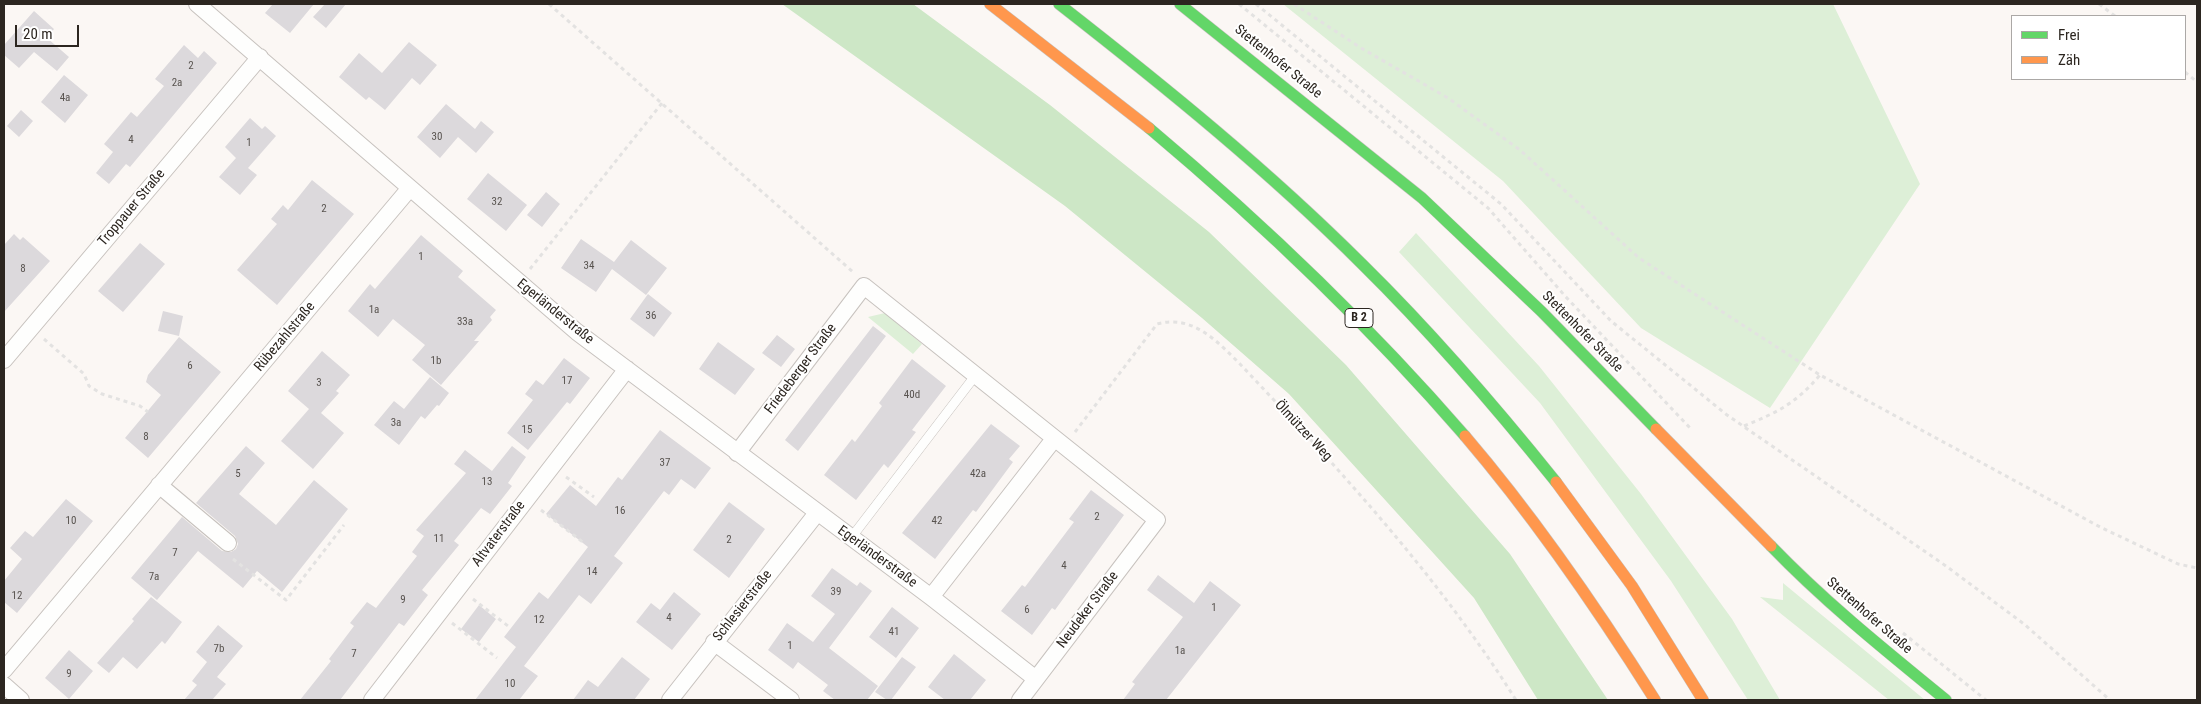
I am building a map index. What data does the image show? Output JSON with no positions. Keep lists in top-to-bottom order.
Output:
{
  "streets": {
    "main road": ["Stettenhofer Straße", "B 2"],
    "street": [
      "Troppauer Straße",
      "Egerländerstraße",
      "Rübezahlstraße",
      "Friedeberger Straße",
      "Altvaterstraße",
      "Schlesierstraße",
      "Neudeker Straße"
    ],
    "path": ["Ölmützer Weg"]
  },
  "crossings": [
    ["Troppauer Straße", "Egerländerstraße"],
    ["Egerländerstraße", "Rübezahlstraße"],
    ["Egerländerstraße", "Friedeberger Straße"],
    ["Egerländerstraße", "Ölmützer Weg"],
    ["Egerländerstraße", "Altvaterstraße"],
    ["Egerländerstraße", "Schlesierstraße"],
    ["Egerländerstraße", "Neudeker Straße"],
    ["Ölmützer Weg", "Neudeker Straße"]
  ],
  "house_numbers": [
    "2",
    "2a",
    "4a",
    "30",
    "4",
    "1",
    "32",
    "2",
    "1",
    "34",
    "8",
    "1a",
    "36",
    "33a",
    "1b",
    "6",
    "17",
    "3",
    "40d",
    "3a",
    "15",
    "8",
    "37",
    "5",
    "42a",
    "13",
    "16",
    "2",
    "10",
    "42",
    "11",
    "2",
    "7",
    "4",
    "14",
    "7a",
    "39",
    "12",
    "9",
    "1",
    "6",
    "4",
    "12",
    "41",
    "1",
    "7b",
    "1a",
    "7",
    "9",
    "10"
  ],
  "legend": ["Frei", "Zäh"],
  "scale_bar": "20 m"
}
